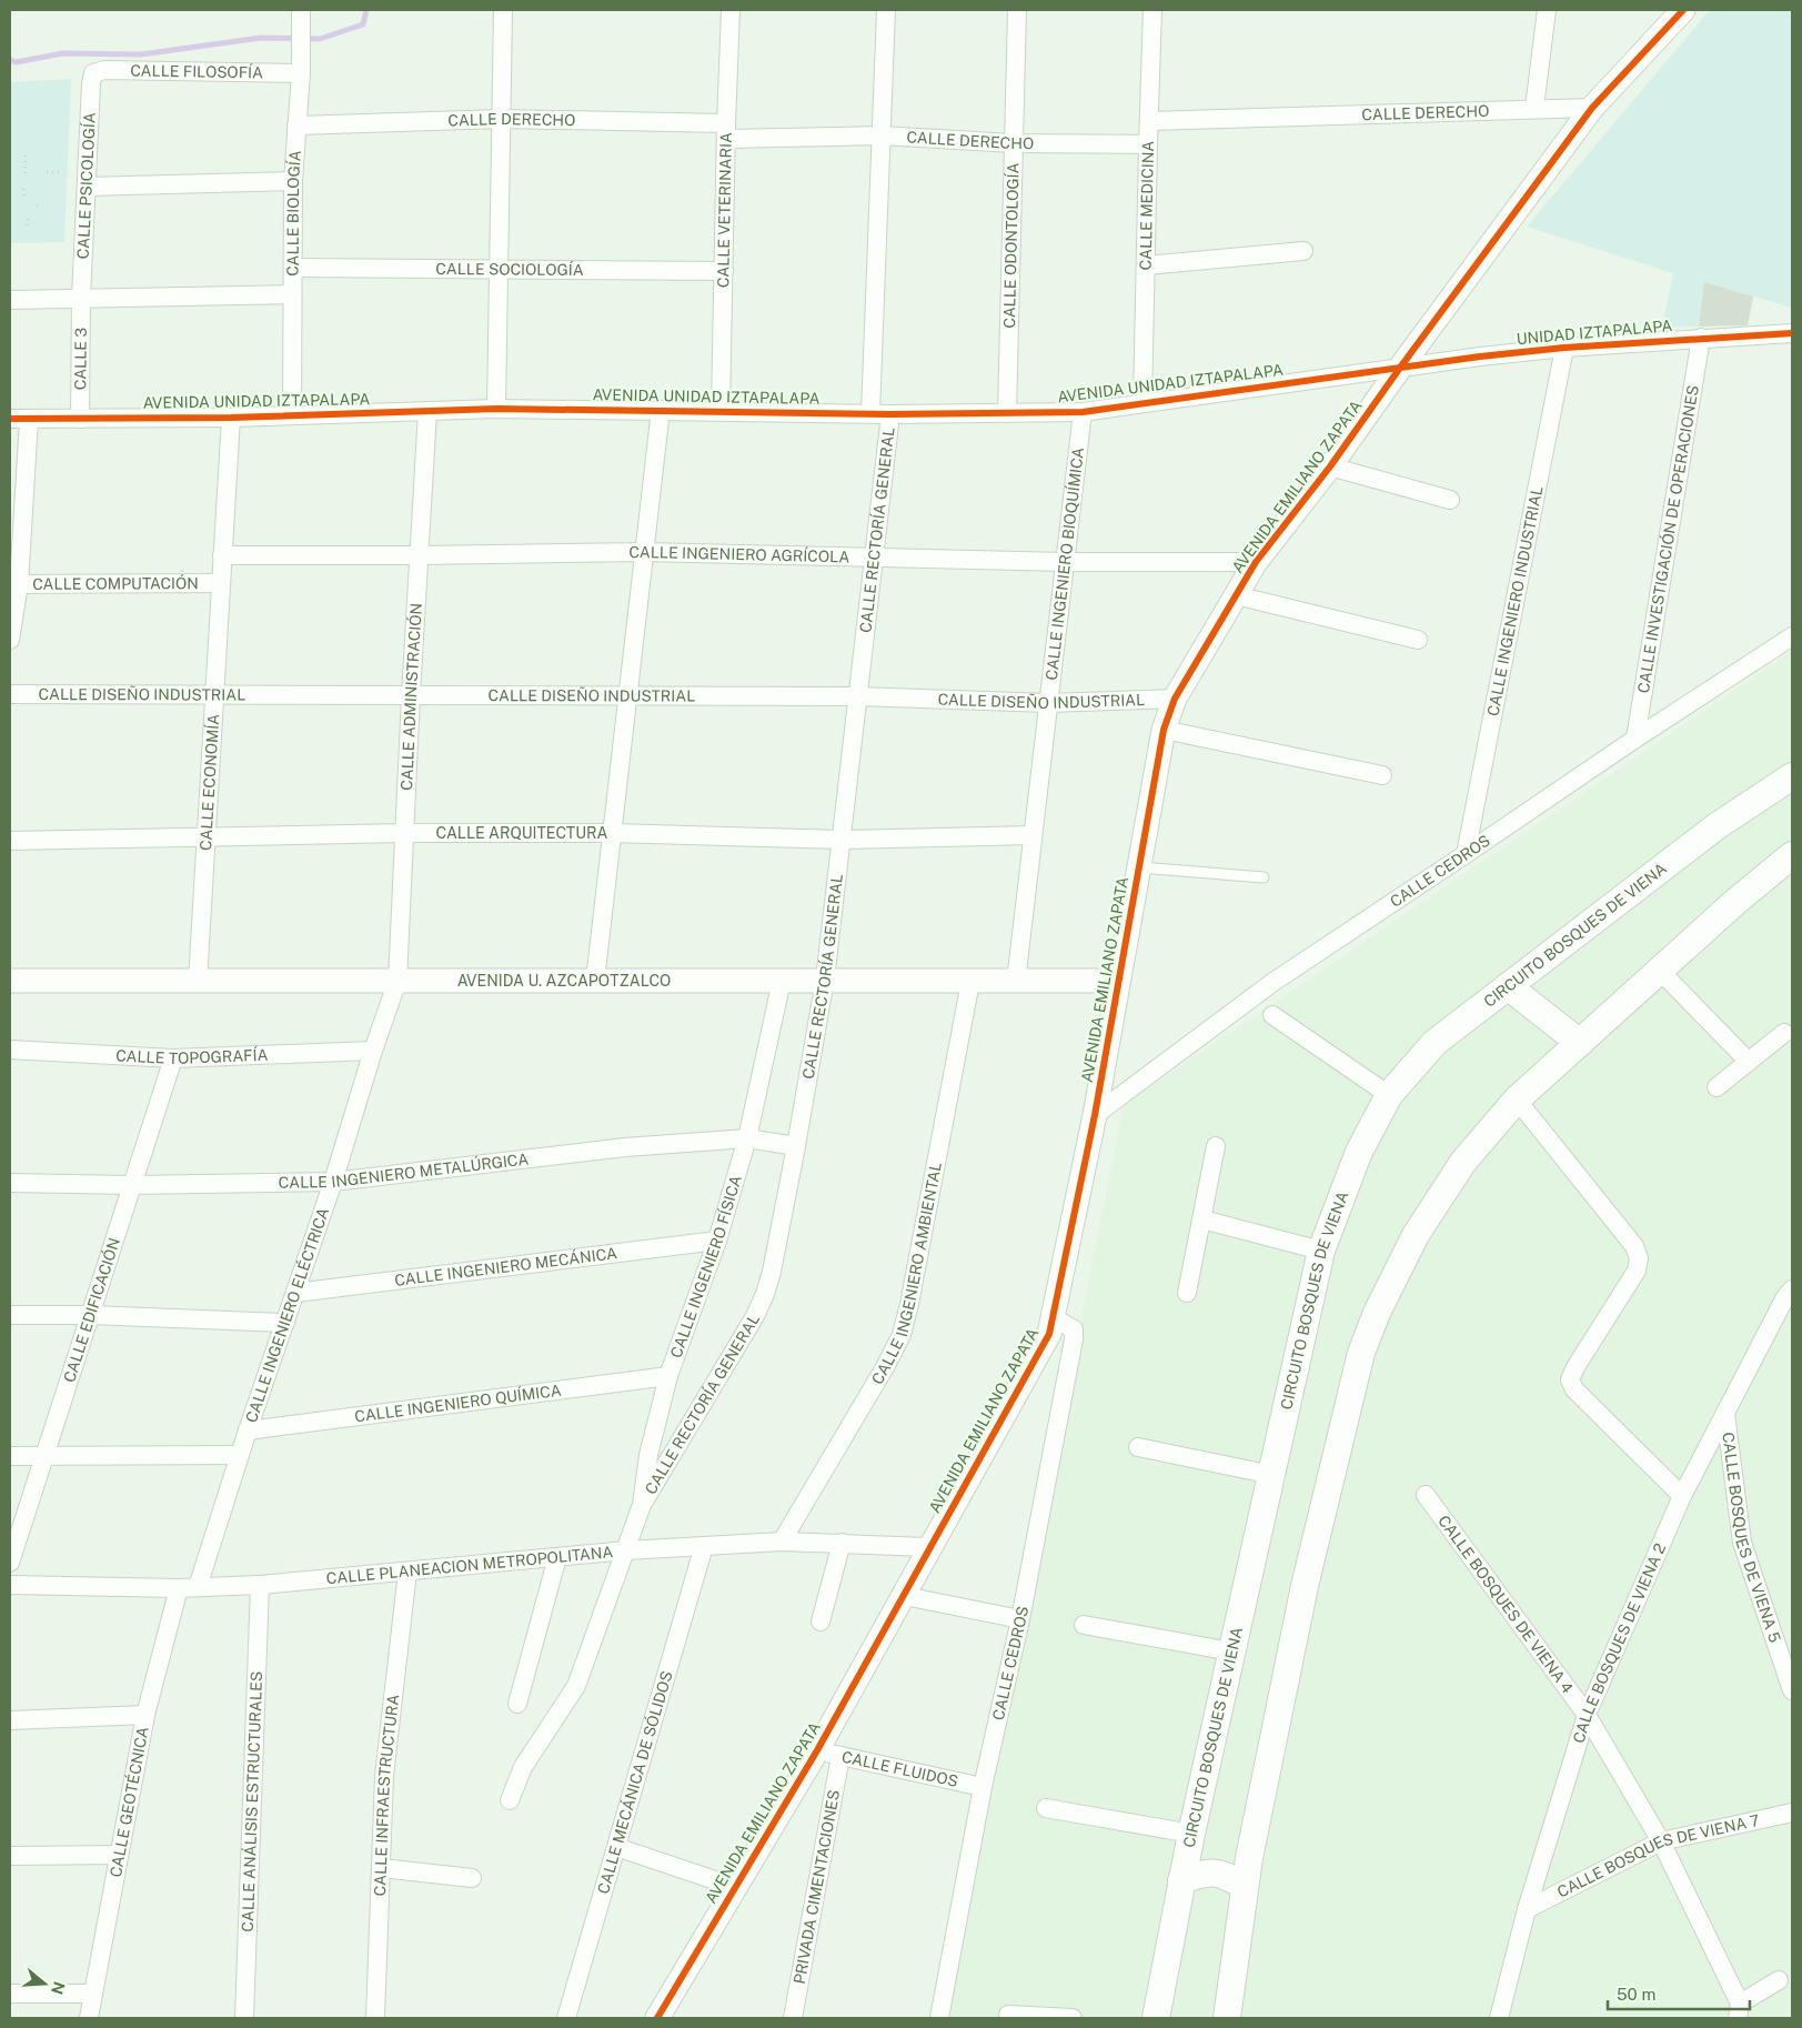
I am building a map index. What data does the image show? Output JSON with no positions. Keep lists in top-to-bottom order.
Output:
{
  "streets": {
    "main road": ["CIRCUITO BOSQUES DE VIENA"],
    "street": [
      "CALLE FILOSOFÍA",
      "CALLE DERECHO",
      "CALLE PSICOLOGÍA",
      "CALLE MEDICINA",
      "CALLE VETERINARIA",
      "CALLE BIOLOGÍA",
      "CALLE ODONTOLOGÍA",
      "CALLE SOCIOLOGÍA",
      "UNIDAD IZTAPALAPA",
      "CALLE 3",
      "AVENIDA UNIDAD IZTAPALAPA",
      "AVENIDA EMILIANO ZAPATA",
      "CALLE RECTORÍA GENERAL",
      "CALLE INVESTIGACIÓN DE OPERACIONES",
      "CALLE INGENIERO AGRÍCOLA",
      "CALLE INGENIERO BIOQUÍMICA",
      "CALLE COMPUTACIÓN",
      "CALLE INGENIERO INDUSTRIAL",
      "CALLE DISEÑO INDUSTRIAL",
      "CALLE ADMINISTRACIÓN",
      "CALLE ECONOMÍA",
      "CALLE ARQUITECTURA",
      "CALLE CEDROS",
      "AVENIDA U. AZCAPOTZALCO",
      "CALLE TOPOGRAFÍA",
      "CALLE INGENIERO METALÚRGICA",
      "CALLE INGENIERO MECÁNICA",
      "CALLE INGENIERO FÍSICA",
      "CALLE INGENIERO AMBIENTAL",
      "CALLE EDIFICACIÓN",
      "CALLE INGENIERO ELÉCTRICA",
      "CALLE INGENIERO QUÍMICA",
      "CALLE BOSQUES DE VIENA 5",
      "CALLE PLANEACION METROPOLITANA",
      "CALLE BOSQUES DE VIENA 4",
      "CALLE BOSQUES DE VIENA 2",
      "CALLE FLUIDOS",
      "CALLE MECÁNICA DE SÓLIDOS",
      "CALLE INFRAESTRUCTURA",
      "CALLE ANÁLISIS ESTRUCTURALES",
      "CALLE GEOTÉCNICA",
      "CALLE BOSQUES DE VIENA 7",
      "PRIVADA CIMENTACIONES"
    ]
  },
  "crossings": [
    ["CALLE FILOSOFÍA", "CALLE PSICOLOGÍA"],
    ["CALLE FILOSOFÍA", "CALLE BIOLOGÍA"],
    ["CALLE DERECHO", "CALLE MEDICINA"],
    ["CALLE DERECHO", "CALLE VETERINARIA"],
    ["CALLE DERECHO", "CALLE BIOLOGÍA"],
    ["CALLE DERECHO", "CALLE ODONTOLOGÍA"],
    ["CALLE DERECHO", "AVENIDA EMILIANO ZAPATA"],
    ["CALLE DERECHO", "CALLE RECTORÍA GENERAL"],
    ["CALLE PSICOLOGÍA", "CALLE 3"],
    ["CALLE MEDICINA", "AVENIDA UNIDAD IZTAPALAPA"],
    ["CALLE VETERINARIA", "CALLE SOCIOLOGÍA"],
    ["CALLE VETERINARIA", "AVENIDA UNIDAD IZTAPALAPA"],
    ["CALLE BIOLOGÍA", "CALLE SOCIOLOGÍA"],
    ["CALLE BIOLOGÍA", "AVENIDA UNIDAD IZTAPALAPA"],
    ["CALLE ODONTOLOGÍA", "AVENIDA UNIDAD IZTAPALAPA"],
    ["UNIDAD IZTAPALAPA", "AVENIDA UNIDAD IZTAPALAPA"],
    ["UNIDAD IZTAPALAPA", "AVENIDA EMILIANO ZAPATA"],
    ["UNIDAD IZTAPALAPA", "CALLE INVESTIGACIÓN DE OPERACIONES"],
    ["UNIDAD IZTAPALAPA", "CALLE INGENIERO INDUSTRIAL"],
    ["CALLE 3", "AVENIDA UNIDAD IZTAPALAPA"],
    ["AVENIDA UNIDAD IZTAPALAPA", "AVENIDA EMILIANO ZAPATA"],
    ["AVENIDA UNIDAD IZTAPALAPA", "CALLE RECTORÍA GENERAL"],
    ["AVENIDA UNIDAD IZTAPALAPA", "CALLE INGENIERO BIOQUÍMICA"],
    ["AVENIDA UNIDAD IZTAPALAPA", "CALLE ADMINISTRACIÓN"],
    ["AVENIDA UNIDAD IZTAPALAPA", "CALLE ECONOMÍA"],
    ["AVENIDA EMILIANO ZAPATA", "CALLE INGENIERO AGRÍCOLA"],
    ["AVENIDA EMILIANO ZAPATA", "CALLE DISEÑO INDUSTRIAL"],
    ["AVENIDA EMILIANO ZAPATA", "CALLE CEDROS"],
    ["AVENIDA EMILIANO ZAPATA", "AVENIDA U. AZCAPOTZALCO"],
    ["AVENIDA EMILIANO ZAPATA", "CALLE PLANEACION METROPOLITANA"],
    ["AVENIDA EMILIANO ZAPATA", "CALLE FLUIDOS"],
    ["CALLE RECTORÍA GENERAL", "CALLE INGENIERO AGRÍCOLA"],
    ["CALLE RECTORÍA GENERAL", "CALLE DISEÑO INDUSTRIAL"],
    ["CALLE RECTORÍA GENERAL", "CALLE ARQUITECTURA"],
    ["CALLE RECTORÍA GENERAL", "AVENIDA U. AZCAPOTZALCO"],
    ["CALLE RECTORÍA GENERAL", "CALLE INGENIERO METALÚRGICA"],
    ["CALLE RECTORÍA GENERAL", "CALLE INGENIERO FÍSICA"],
    ["CALLE INVESTIGACIÓN DE OPERACIONES", "CALLE CEDROS"],
    ["CALLE INGENIERO AGRÍCOLA", "CALLE INGENIERO BIOQUÍMICA"],
    ["CALLE INGENIERO AGRÍCOLA", "CALLE ADMINISTRACIÓN"],
    ["CALLE INGENIERO AGRÍCOLA", "CALLE ECONOMÍA"],
    ["CALLE INGENIERO BIOQUÍMICA", "CALLE DISEÑO INDUSTRIAL"],
    ["CALLE INGENIERO BIOQUÍMICA", "CALLE ARQUITECTURA"],
    ["CALLE INGENIERO BIOQUÍMICA", "AVENIDA U. AZCAPOTZALCO"],
    ["CALLE COMPUTACIÓN", "CALLE ECONOMÍA"],
    ["CALLE INGENIERO INDUSTRIAL", "CALLE CEDROS"],
    ["CALLE DISEÑO INDUSTRIAL", "CALLE ADMINISTRACIÓN"],
    ["CALLE DISEÑO INDUSTRIAL", "CALLE ECONOMÍA"],
    ["CALLE ADMINISTRACIÓN", "CALLE ARQUITECTURA"],
    ["CALLE ADMINISTRACIÓN", "AVENIDA U. AZCAPOTZALCO"],
    ["CALLE ADMINISTRACIÓN", "CALLE INGENIERO ELÉCTRICA"],
    ["CALLE ECONOMÍA", "CALLE ARQUITECTURA"],
    ["CALLE ECONOMÍA", "AVENIDA U. AZCAPOTZALCO"],
    ["CALLE CEDROS", "CALLE FLUIDOS"],
    ["AVENIDA U. AZCAPOTZALCO", "CALLE INGENIERO FÍSICA"],
    ["AVENIDA U. AZCAPOTZALCO", "CALLE INGENIERO AMBIENTAL"],
    ["AVENIDA U. AZCAPOTZALCO", "CALLE INGENIERO ELÉCTRICA"],
    ["CALLE TOPOGRAFÍA", "CALLE EDIFICACIÓN"],
    ["CALLE TOPOGRAFÍA", "CALLE INGENIERO ELÉCTRICA"],
    ["CALLE INGENIERO METALÚRGICA", "CALLE INGENIERO FÍSICA"],
    ["CALLE INGENIERO METALÚRGICA", "CALLE EDIFICACIÓN"],
    ["CALLE INGENIERO METALÚRGICA", "CALLE INGENIERO ELÉCTRICA"],
    ["CALLE INGENIERO MECÁNICA", "CALLE INGENIERO FÍSICA"],
    ["CALLE INGENIERO MECÁNICA", "CALLE INGENIERO ELÉCTRICA"],
    ["CALLE INGENIERO FÍSICA", "CALLE INGENIERO QUÍMICA"],
    ["CALLE INGENIERO FÍSICA", "CALLE PLANEACION METROPOLITANA"],
    ["CALLE INGENIERO AMBIENTAL", "CALLE PLANEACION METROPOLITANA"],
    ["CALLE INGENIERO ELÉCTRICA", "CALLE INGENIERO QUÍMICA"],
    ["CALLE INGENIERO ELÉCTRICA", "CALLE PLANEACION METROPOLITANA"],
    ["CALLE BOSQUES DE VIENA 5", "CALLE BOSQUES DE VIENA 2"],
    ["CALLE PLANEACION METROPOLITANA", "CALLE MECÁNICA DE SÓLIDOS"],
    ["CALLE PLANEACION METROPOLITANA", "CALLE INFRAESTRUCTURA"],
    ["CALLE PLANEACION METROPOLITANA", "CALLE ANÁLISIS ESTRUCTURALES"],
    ["CALLE PLANEACION METROPOLITANA", "CALLE GEOTÉCNICA"],
    ["CALLE BOSQUES DE VIENA 4", "CALLE BOSQUES DE VIENA 2"],
    ["CALLE BOSQUES DE VIENA 4", "CALLE BOSQUES DE VIENA 7"],
    ["CALLE BOSQUES DE VIENA 2", "CALLE BOSQUES DE VIENA 7"],
    ["CALLE FLUIDOS", "PRIVADA CIMENTACIONES"]
  ],
  "scale_bar": "50 m",
  "north": "right"
}
